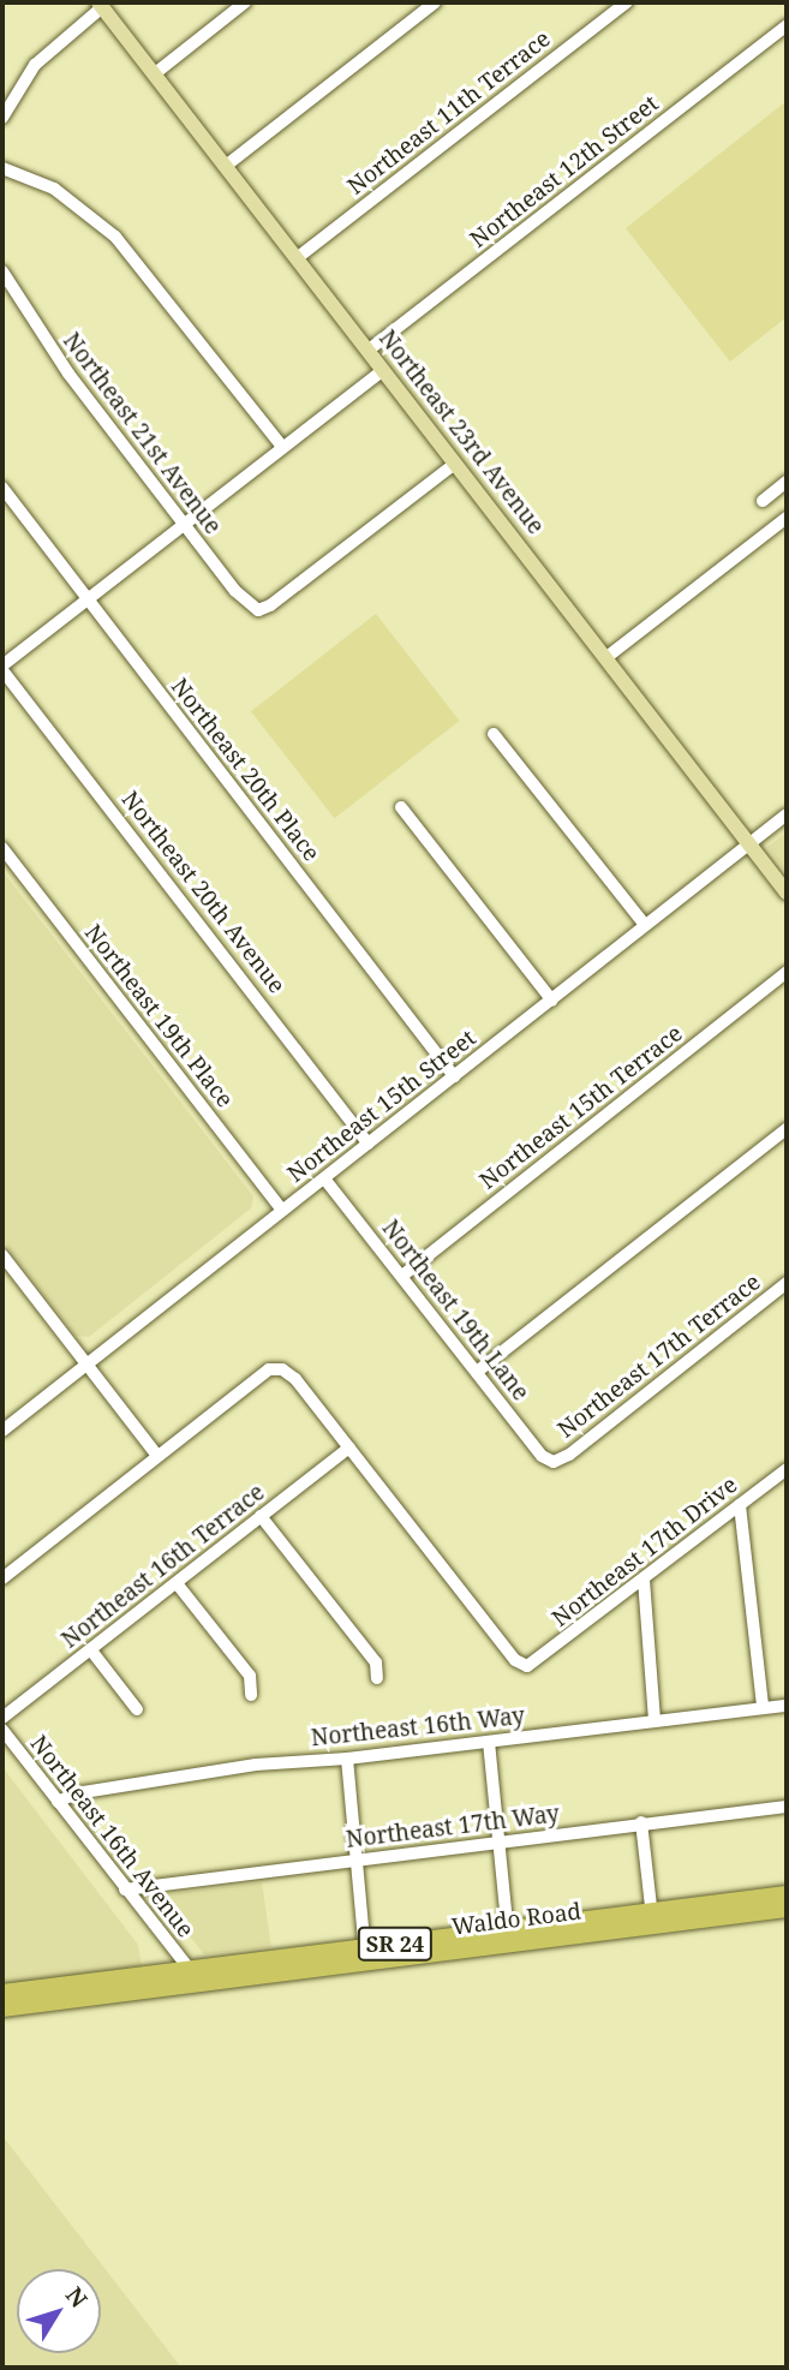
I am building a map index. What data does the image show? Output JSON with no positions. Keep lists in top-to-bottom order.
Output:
{
  "streets": {
    "highway": ["Waldo Road", "SR 24"],
    "main road": ["Northeast 23rd Avenue"],
    "street": [
      "Northeast 11th Terrace",
      "Northeast 12th Street",
      "Northeast 21st Avenue",
      "Northeast 20th Place",
      "Northeast 20th Avenue",
      "Northeast 19th Place",
      "Northeast 15th Street",
      "Northeast 15th Terrace",
      "Northeast 19th Lane",
      "Northeast 17th Terrace",
      "Northeast 17th Drive",
      "Northeast 16th Terrace",
      "Northeast 16th Way",
      "Northeast 17th Way",
      "Northeast 16th Avenue"
    ]
  },
  "crossings": [
    ["Northeast 11th Terrace", "Northeast 23rd Avenue"],
    ["Northeast 12th Street", "Northeast 23rd Avenue"],
    ["Northeast 23rd Avenue", "Northeast 21st Avenue"],
    ["Northeast 23rd Avenue", "Northeast 15th Street"],
    ["Northeast 20th Place", "Northeast 15th Street"],
    ["Northeast 20th Avenue", "Northeast 15th Street"],
    ["Northeast 19th Place", "Northeast 15th Street"],
    ["Northeast 15th Street", "Northeast 19th Lane"],
    ["Northeast 15th Terrace", "Northeast 19th Lane"],
    ["Northeast 19th Lane", "Northeast 17th Terrace"],
    ["Northeast 17th Drive", "Northeast 16th Terrace"],
    ["Northeast 16th Way", "Northeast 16th Avenue"],
    ["Northeast 17th Way", "Northeast 16th Avenue"],
    ["Northeast 16th Avenue", "Waldo Road"],
    ["Waldo Road", "SR 24"]
  ],
  "north": "top right"
}
